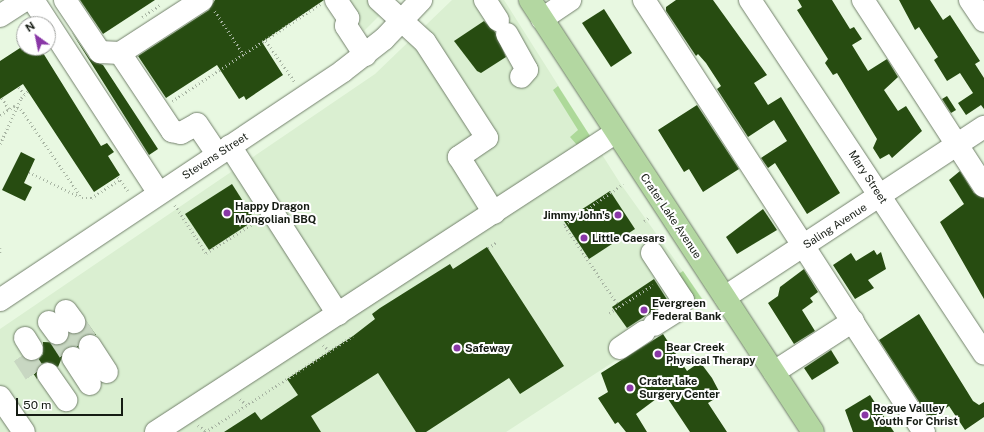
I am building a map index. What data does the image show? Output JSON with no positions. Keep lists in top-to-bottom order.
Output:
{
  "streets": {
    "main road": ["Crater Lake Avenue"],
    "street": ["Stevens Street", "Mary Street", "Saling Avenue"]
  },
  "crossings": [
    ["Mary Street", "Saling Avenue"],
    ["Crater Lake Avenue", "Saling Avenue"]
  ],
  "places": [
    "Happy Dragon Mongolian BBQ",
    "Jimmy John's",
    "Little Caesars",
    "Evergreen Federal Bank",
    "Safeway",
    "Bear Creek Physical Therapy",
    "Crater lake Surgery Center",
    "Rogue Vallley Youth For Christ"
  ],
  "scale_bar": "50 m",
  "north": "top left"
}
